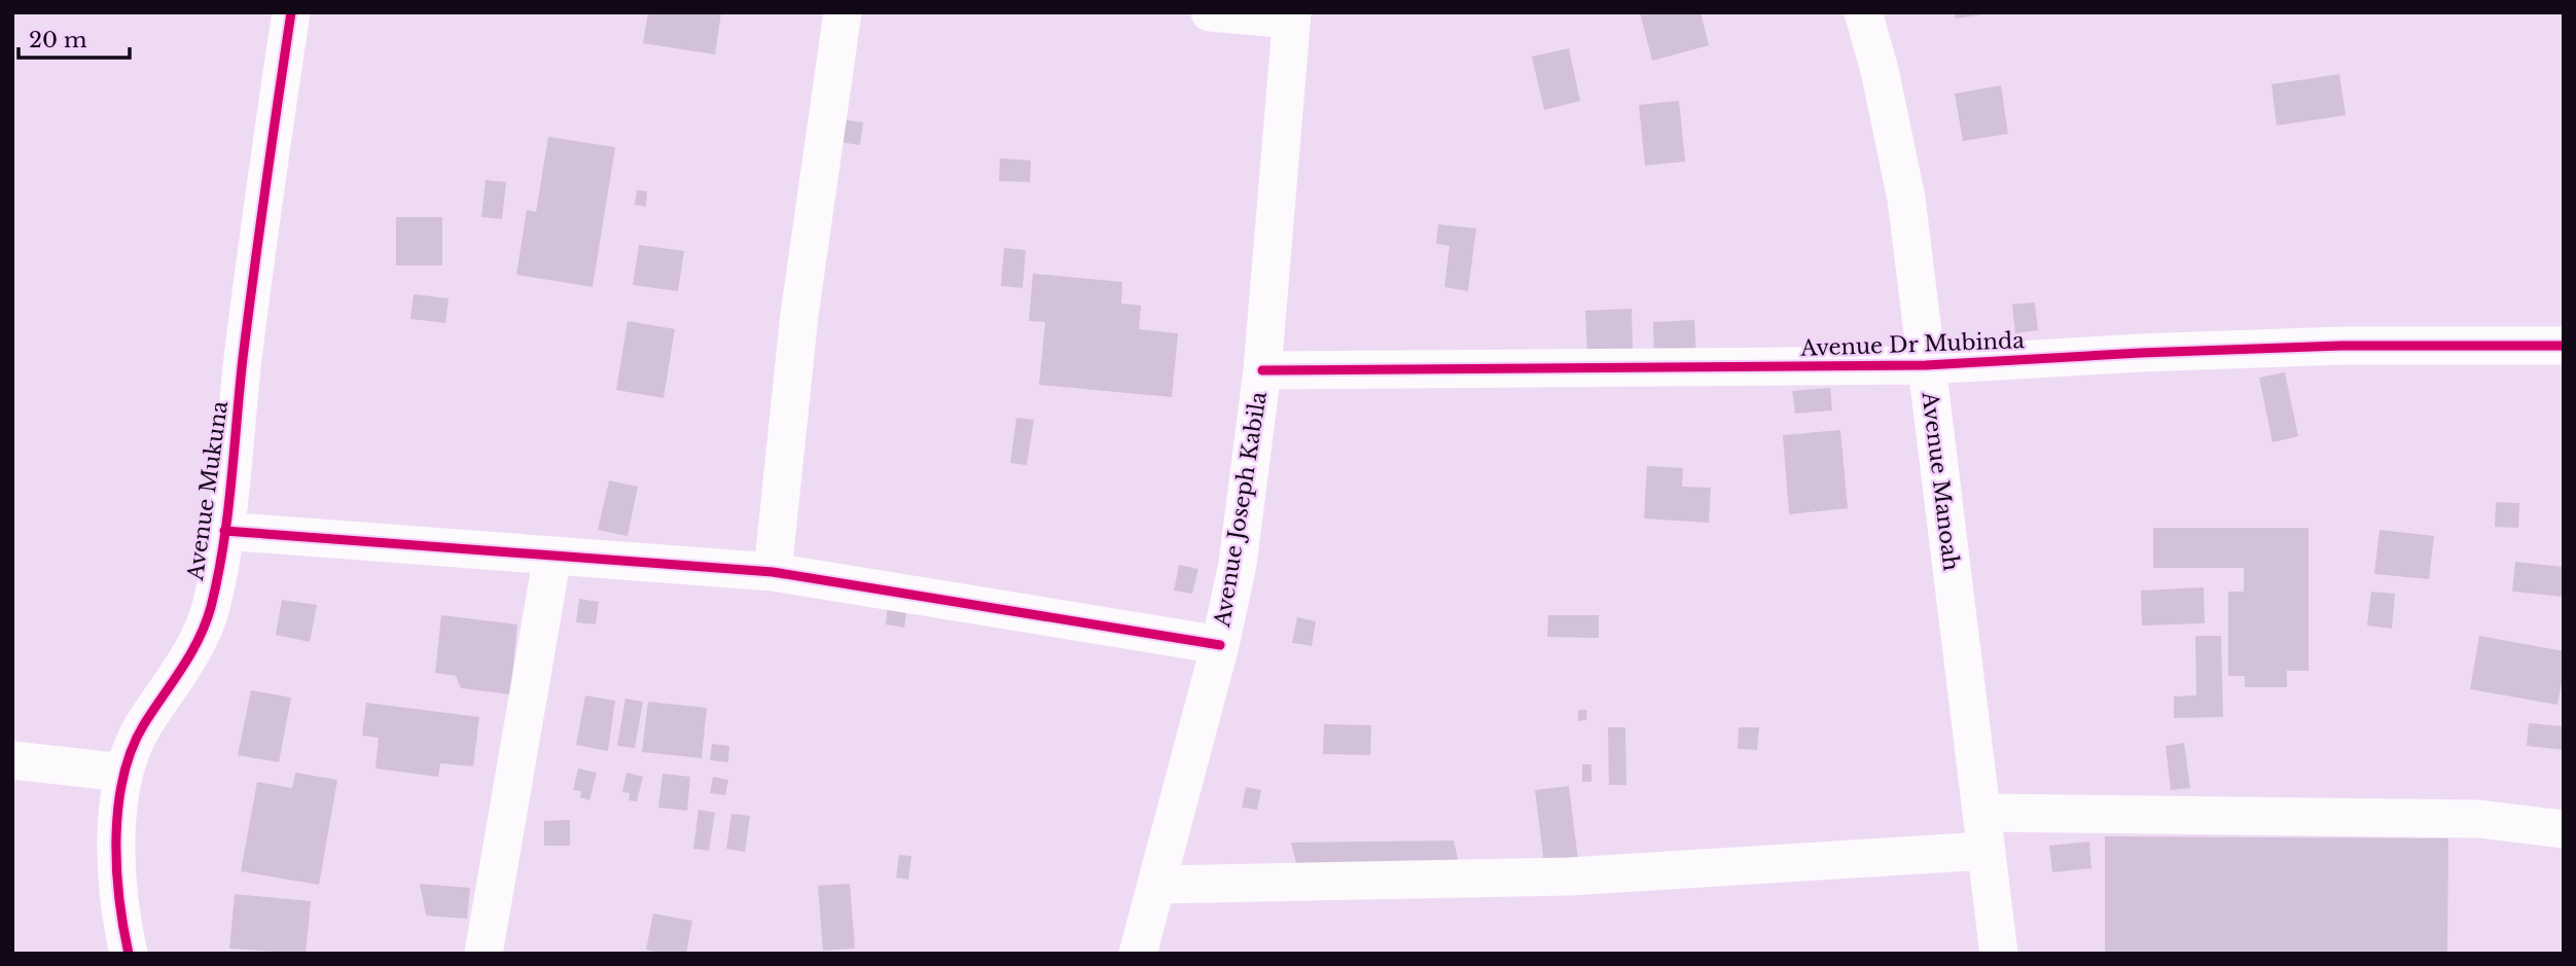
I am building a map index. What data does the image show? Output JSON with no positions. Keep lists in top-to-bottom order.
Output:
{
  "streets": {
    "street": [
      "Avenue Dr Mubinda",
      "Avenue Manoah",
      "Avenue Mukuna",
      "Avenue Joseph Kabila"
    ]
  },
  "crossings": [
    ["Avenue Dr Mubinda", "Avenue Manoah"],
    ["Avenue Dr Mubinda", "Avenue Joseph Kabila"]
  ],
  "scale_bar": "20 m"
}
